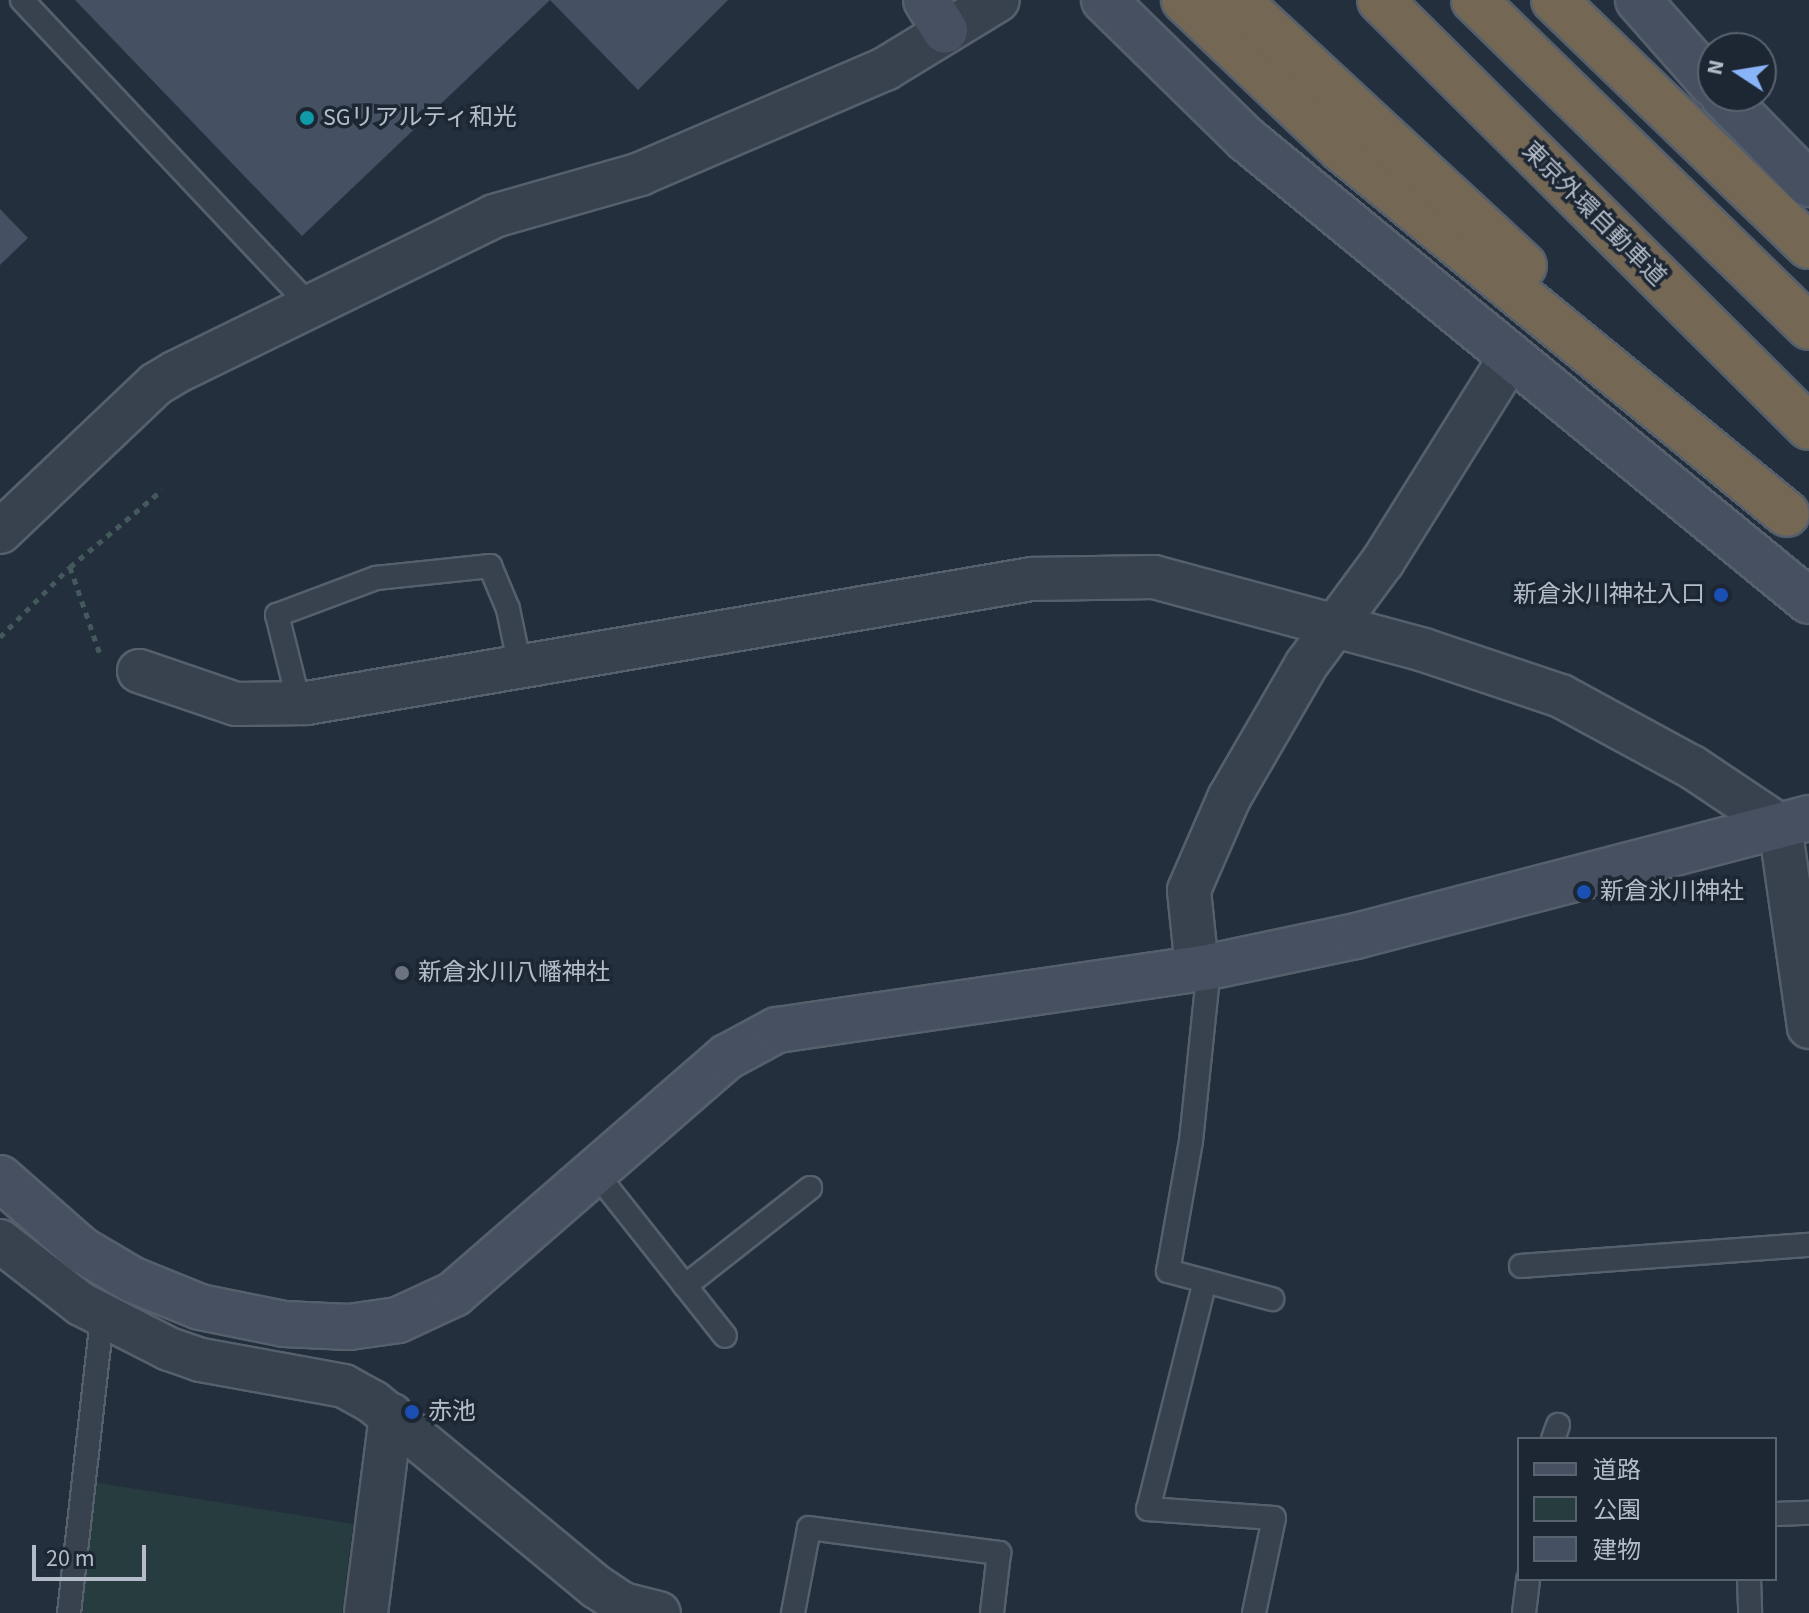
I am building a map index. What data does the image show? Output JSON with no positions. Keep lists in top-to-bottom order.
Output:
{
  "streets": {
    "highway": ["東京外環自動車道"]
  },
  "places": [
    "SGリアルティ和光",
    "新倉氷川神社入口",
    "新倉氷川神社",
    "新倉氷川八幡神社",
    "赤池"
  ],
  "legend": ["道路", "公園", "建物"],
  "scale_bar": "20 m",
  "north": "left"
}
